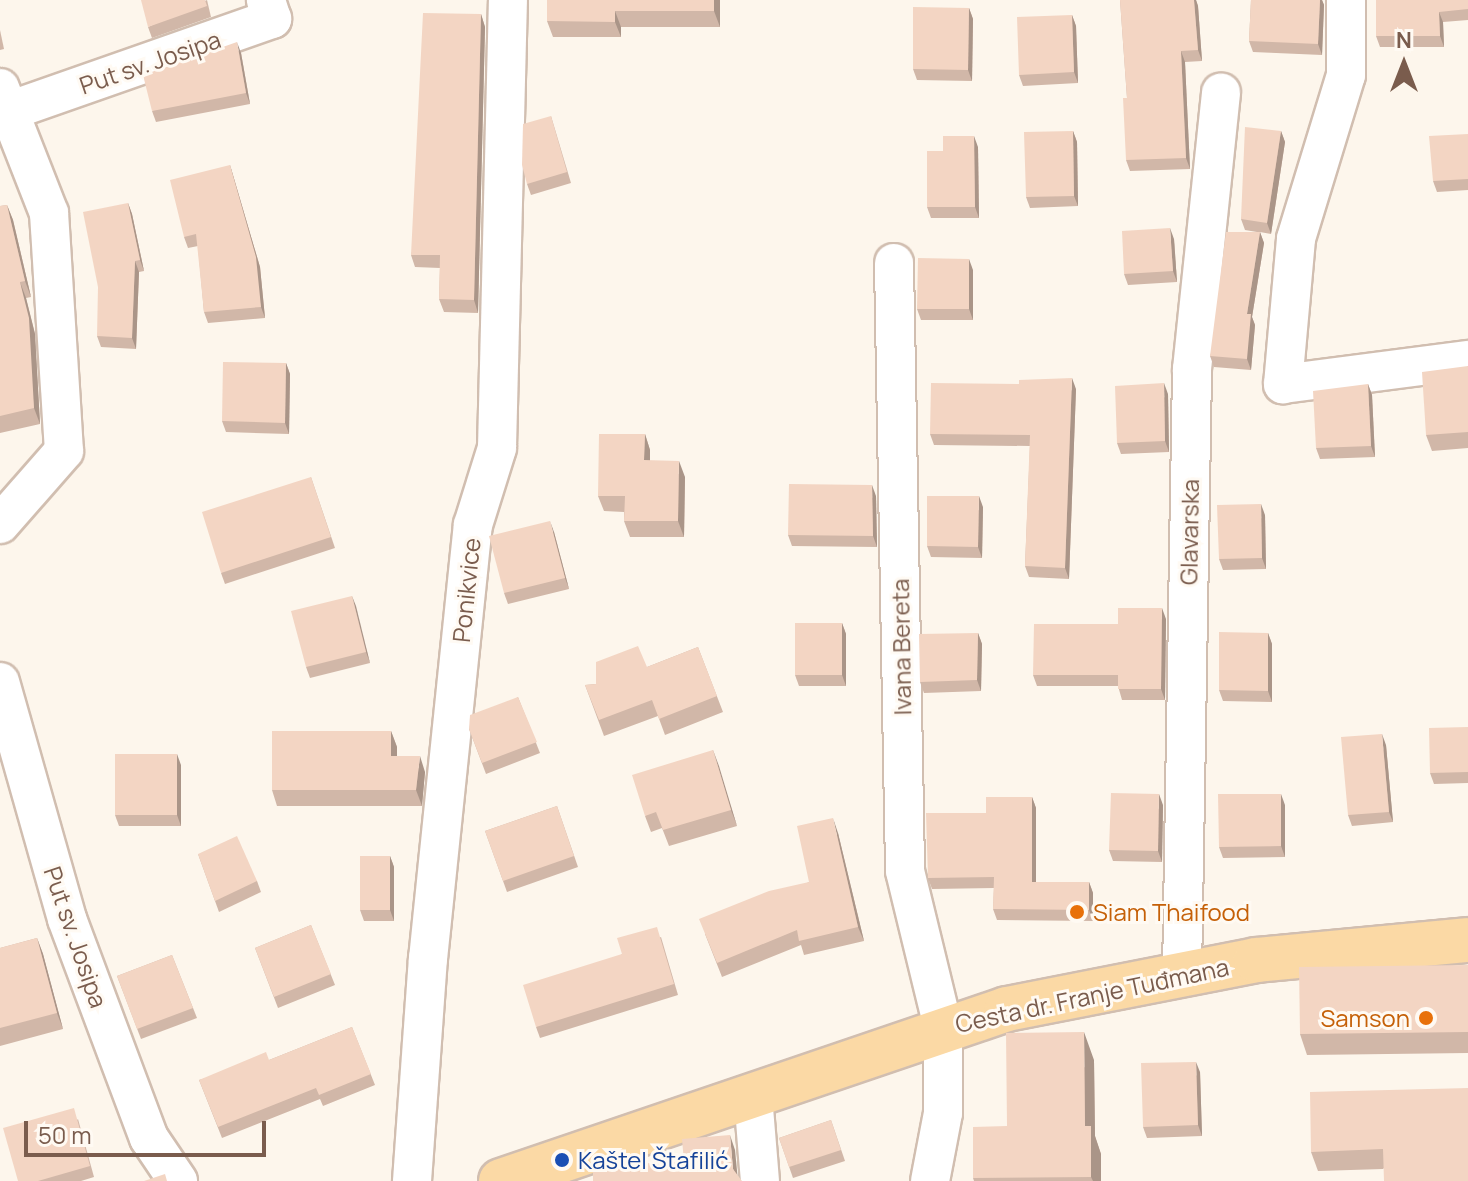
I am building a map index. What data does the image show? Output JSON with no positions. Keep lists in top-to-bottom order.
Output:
{
  "streets": {
    "main road": ["Cesta dr. Franje Tuđmana"],
    "street": [
      "Put sv. Josipa",
      "Glavarska",
      "Ponikvice",
      "Ivana Bereta"
    ]
  },
  "crossings": [
    ["Glavarska", "Cesta dr. Franje Tuđmana"],
    ["Ivana Bereta", "Cesta dr. Franje Tuđmana"]
  ],
  "places": ["Siam Thaifood", "Samson", "Kaštel Štafilić"],
  "scale_bar": "50 m",
  "north": "top"
}
